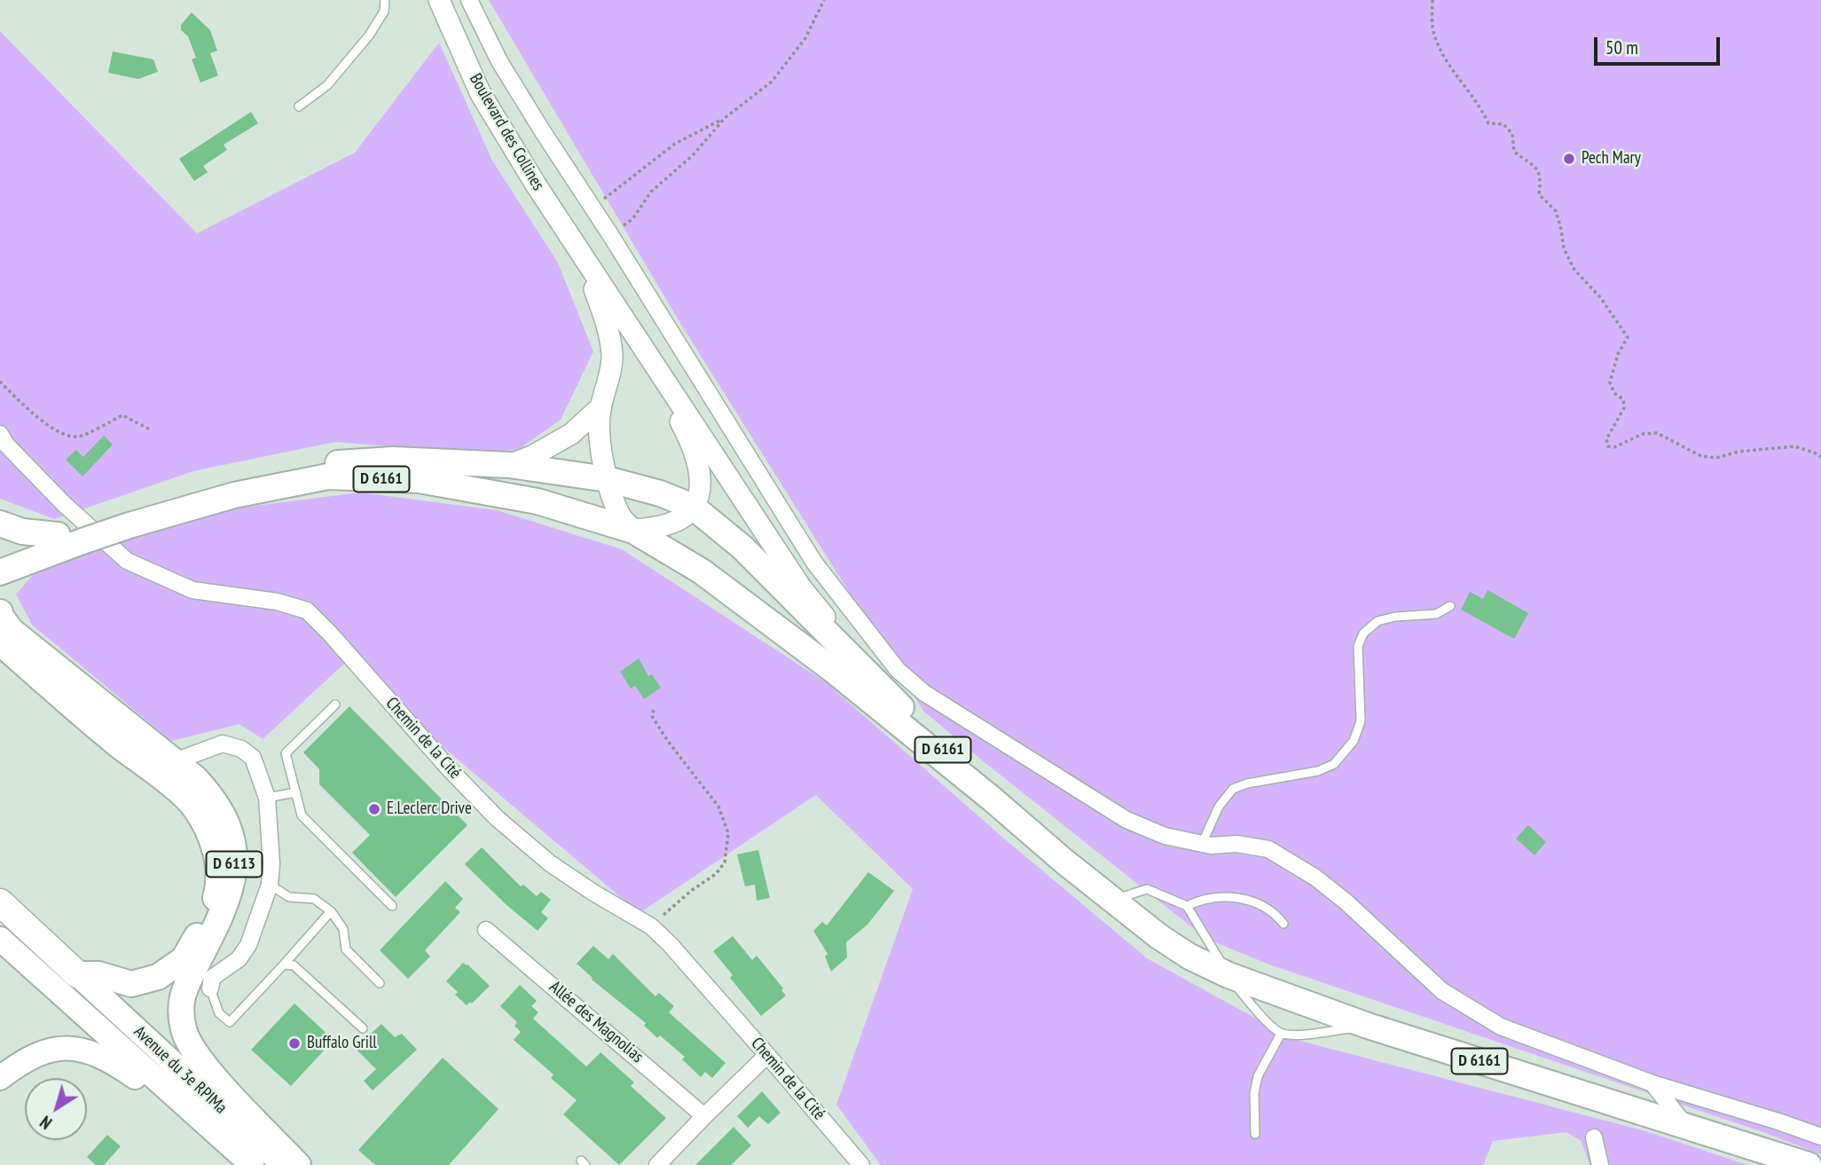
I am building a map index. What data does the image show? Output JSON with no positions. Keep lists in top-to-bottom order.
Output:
{
  "streets": {
    "main road": ["D 6161", "D 6113", "Avenue du 3e RPIMa"],
    "street": ["Boulevard des Collines", "Chemin de la Cité", "Allée des Magnolias"]
  },
  "crossings": [
    ["D 6113", "Avenue du 3e RPIMa"]
  ],
  "places": ["Pech Mary", "E.Leclerc Drive", "Buffalo Grill"],
  "scale_bar": "50 m",
  "north": "bottom left"
}
